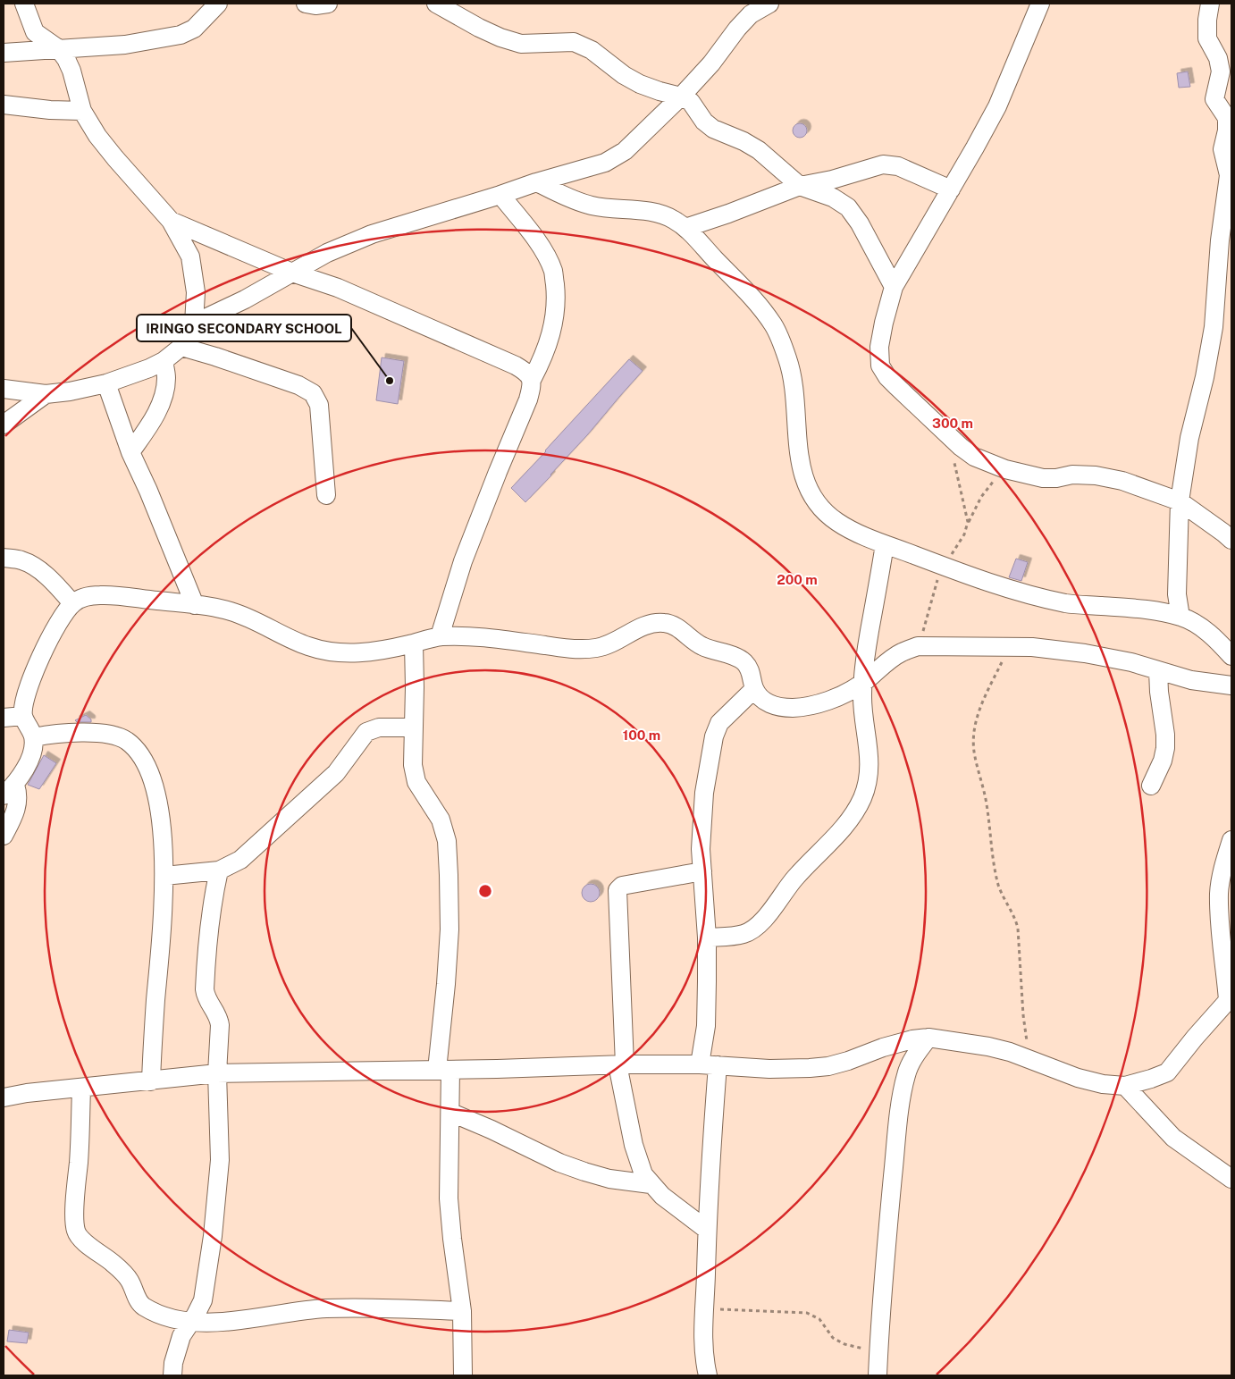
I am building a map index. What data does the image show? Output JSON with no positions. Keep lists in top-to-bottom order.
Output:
{
  "places": ["IRINGO SECONDARY SCHOOL"],
  "rings": ["300 m", "200 m", "100 m"]
}
